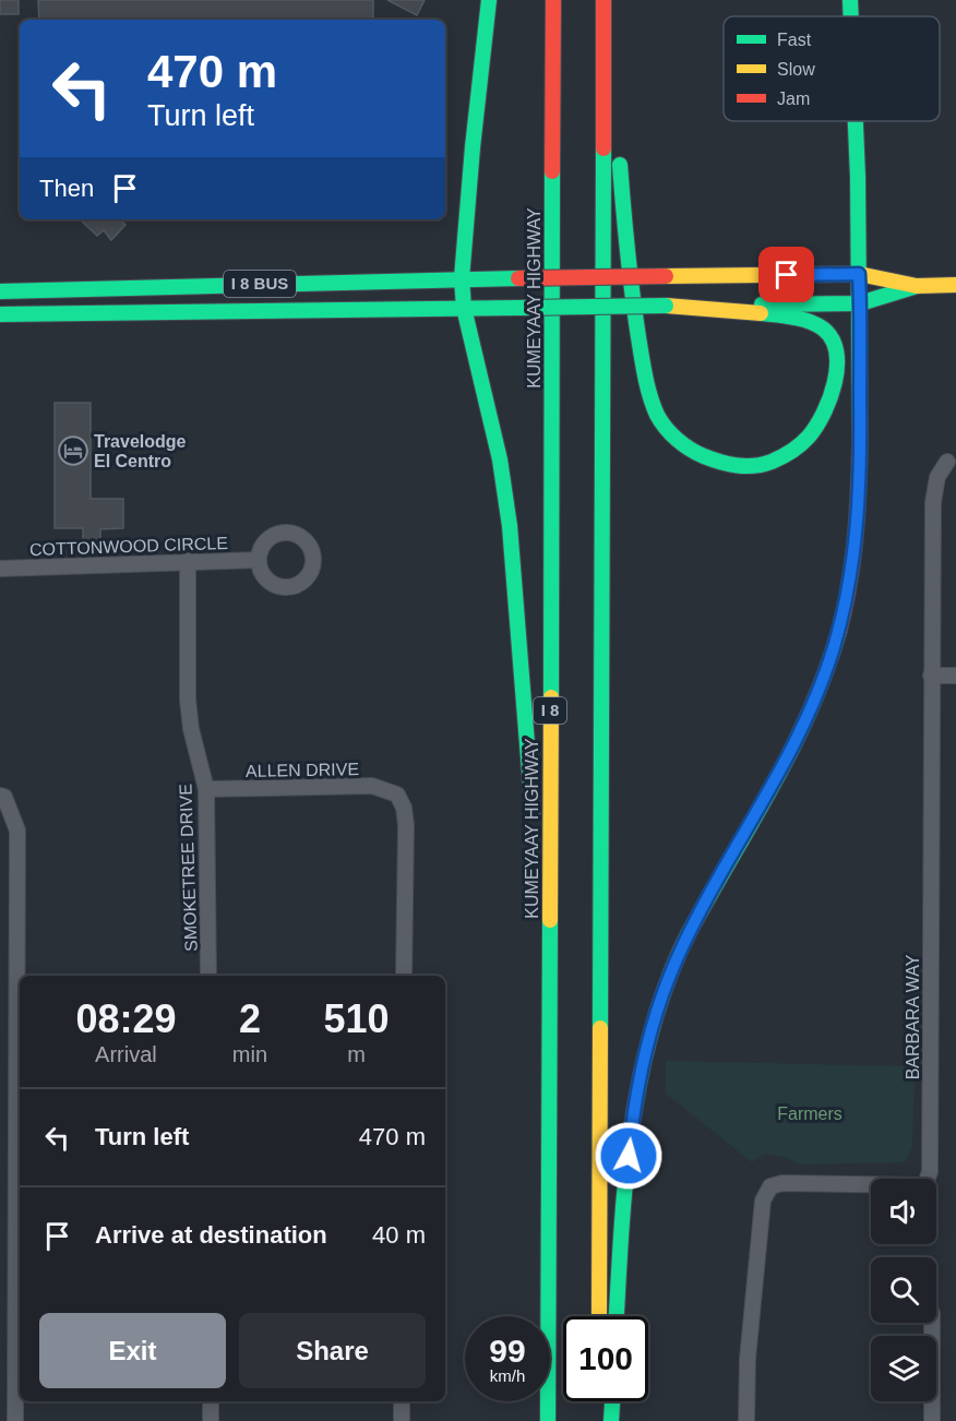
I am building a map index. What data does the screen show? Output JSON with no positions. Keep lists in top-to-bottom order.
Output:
{
  "streets": {
    "main road": ["I 8 BUS", "KUMEYAAY HIGHWAY", "I 8"],
    "street": [
      "COTTONWOOD CIRCLE",
      "ALLEN DRIVE",
      "SMOKETREE DRIVE",
      "BARBARA WAY"
    ]
  },
  "crossings": [
    ["COTTONWOOD CIRCLE", "SMOKETREE DRIVE"],
    ["ALLEN DRIVE", "SMOKETREE DRIVE"]
  ],
  "parks": ["Farmers"],
  "places": {
    "hotel": ["Travelodge El Centro"]
  },
  "legend": ["Fast", "Slow", "Jam"],
  "page": {
    "turn": ["470 m", "Turn left"],
    "then": "Then",
    "eta": [
      "08:29",
      "Arrival",
      "2",
      "min",
      "510",
      "m"
    ],
    "list": [
      {
        "name": "Turn left",
        "value": "470 m"
      },
      {
        "name": "Arrive at destination",
        "value": "40 m"
      }
    ],
    "buttons": ["Exit", "Share"],
    "speed": "99 km/h",
    "limit": "100"
  }
}
